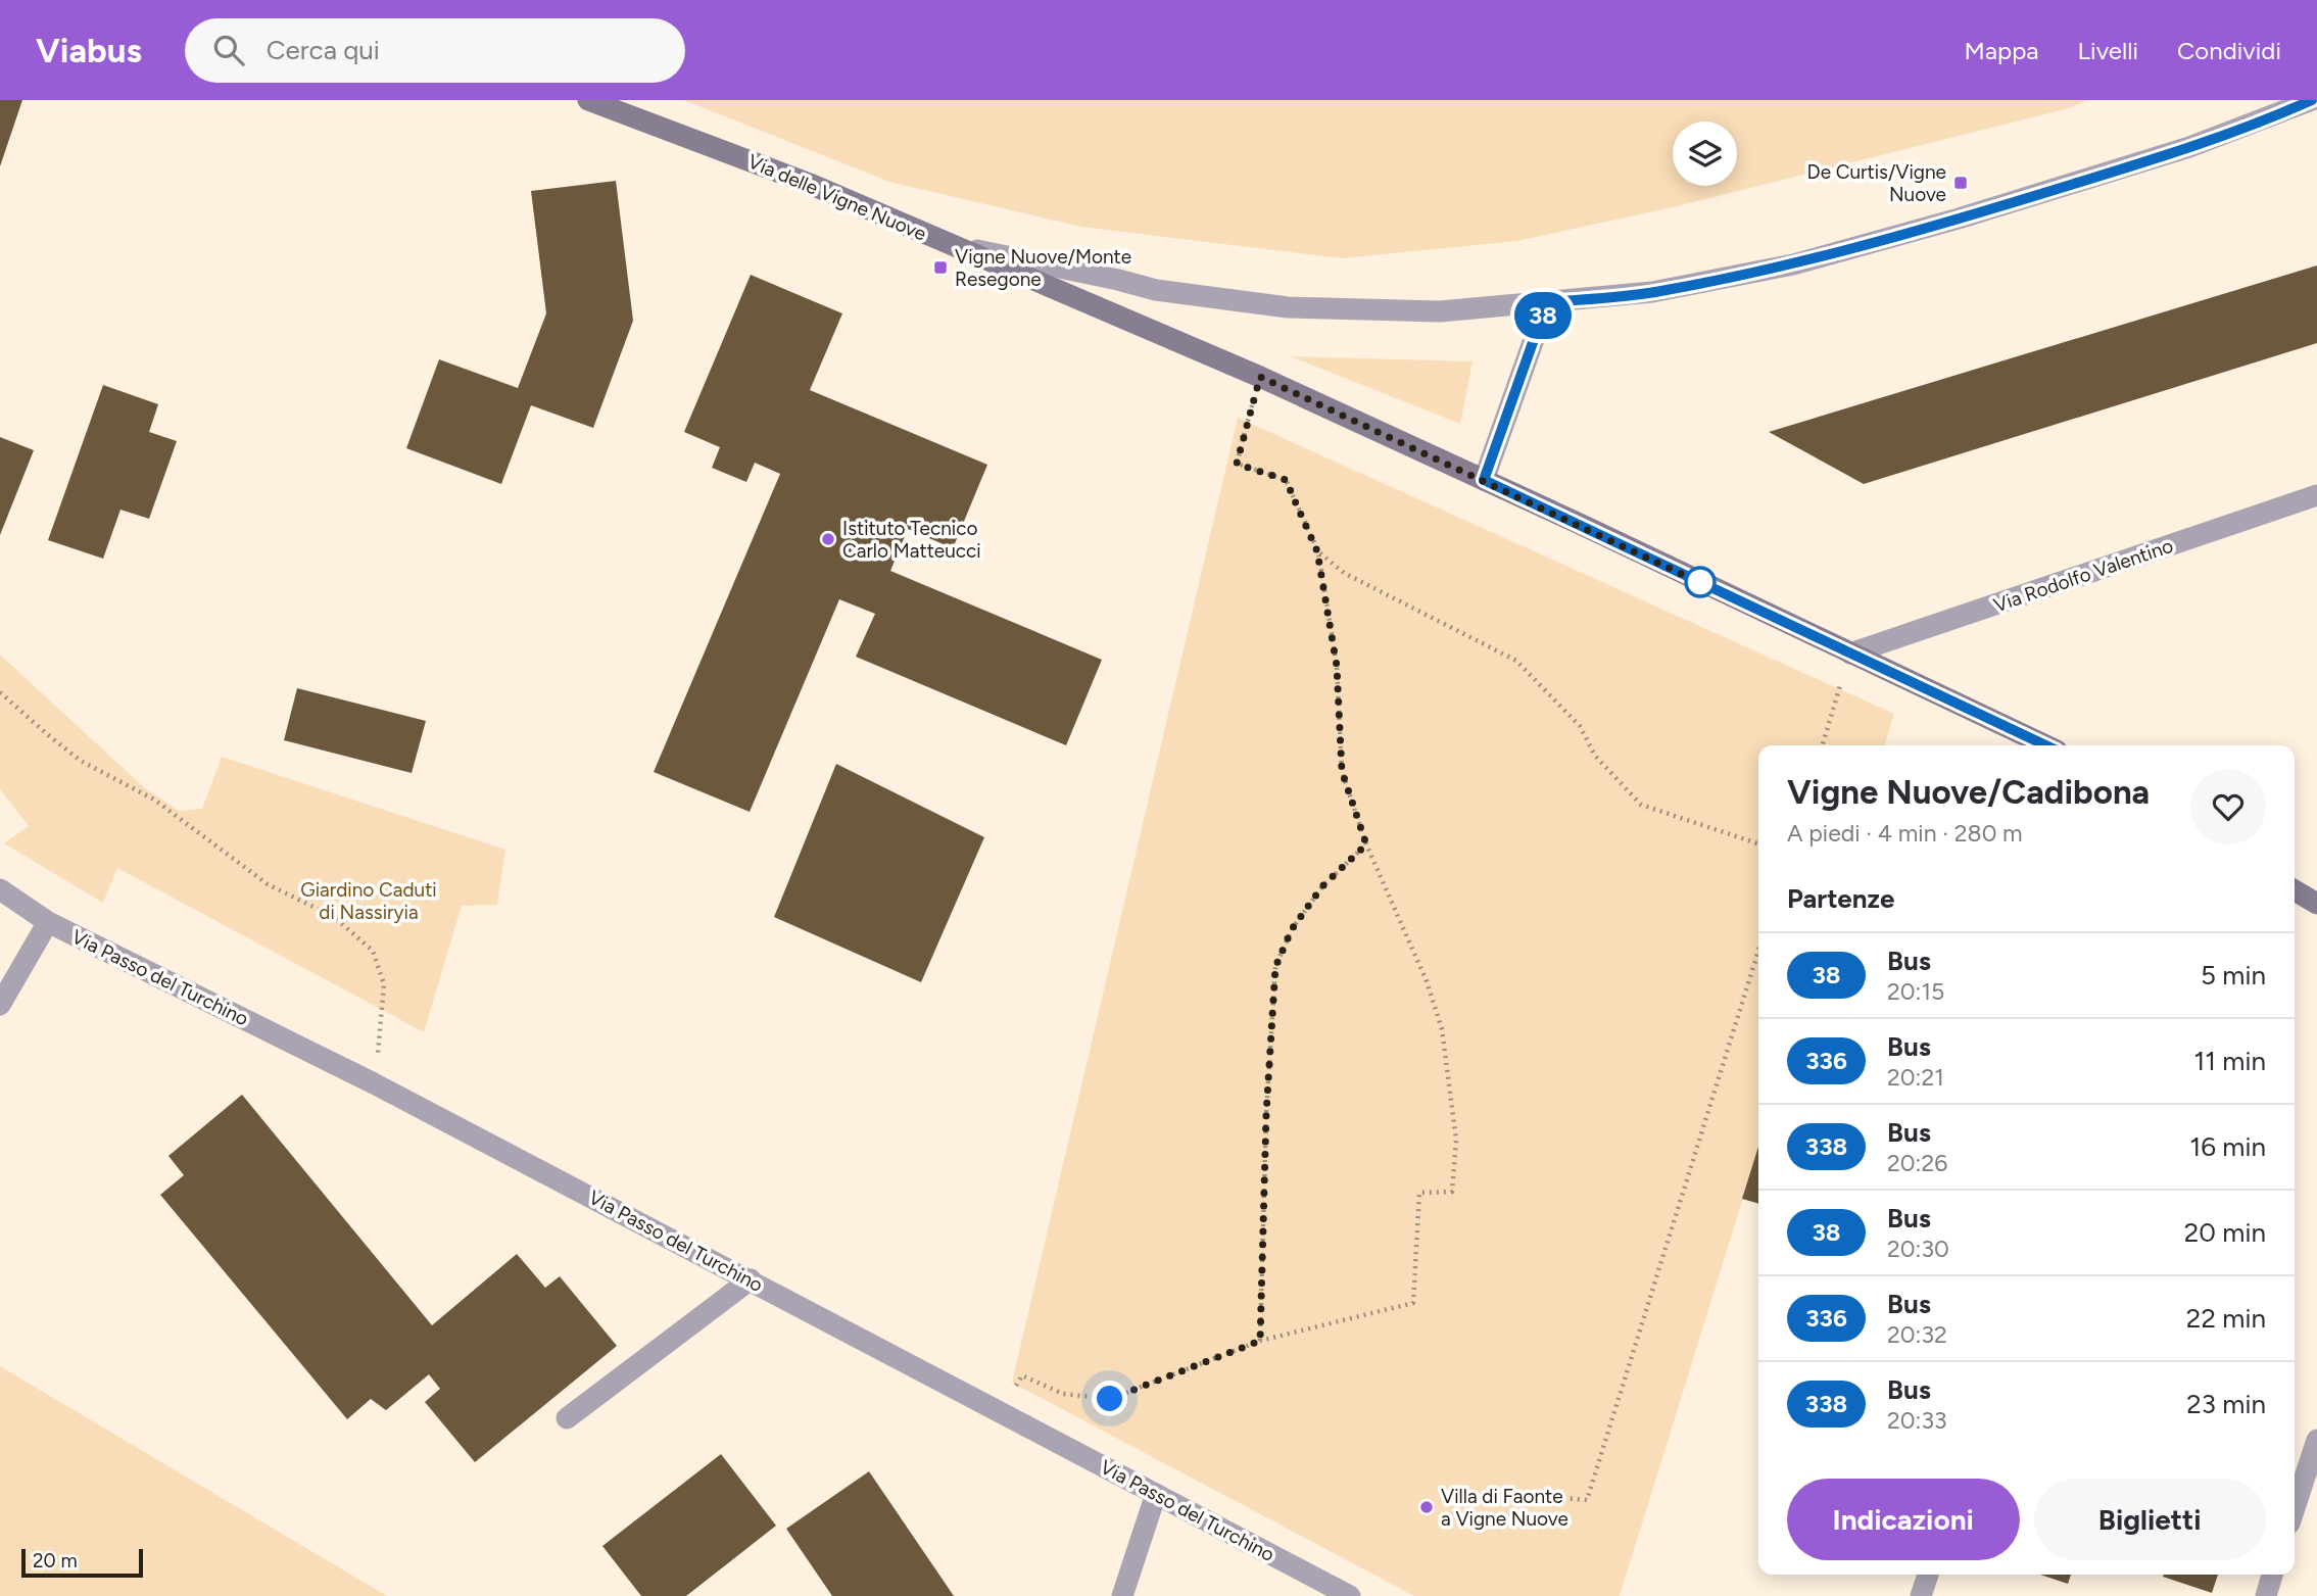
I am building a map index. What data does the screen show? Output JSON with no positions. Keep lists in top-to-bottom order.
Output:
{
  "streets": {
    "street": ["Via delle Vigne Nuove", "Via Rodolfo Valentino", "Via Passo del Turchino"]
  },
  "crossings": [
    ["Via delle Vigne Nuove", "Via Rodolfo Valentino"]
  ],
  "parks": ["Giardino Caduti di Nassiryia"],
  "places": {
    "transit": ["De Curtis/Vigne Nuove", "Vigne Nuove/Monte Resegone"],
    "other": ["Istituto Tecnico Carlo Matteucci", "Villa di Faonte a Vigne Nuove"]
  },
  "lines": ["bus line 38"],
  "scale_bar": "20 m",
  "page": {
    "header": "Viabus",
    "search": "Cerca qui",
    "nav": ["Mappa", "Livelli", "Condividi"],
    "on_map": "38",
    "heading": [
      ["Vigne Nuove/Cadibona", "A piedi · 4 min · 280 m"],
      "Partenze"
    ],
    "list": [
      {
        "mark": "38",
        "name": "Bus",
        "note": "20:15",
        "value": "5 min"
      },
      {
        "mark": "336",
        "name": "Bus",
        "note": "20:21",
        "value": "11 min"
      },
      {
        "mark": "338",
        "name": "Bus",
        "note": "20:26",
        "value": "16 min"
      },
      {
        "mark": "38",
        "name": "Bus",
        "note": "20:30",
        "value": "20 min"
      },
      {
        "mark": "336",
        "name": "Bus",
        "note": "20:32",
        "value": "22 min"
      },
      {
        "mark": "338",
        "name": "Bus",
        "note": "20:33",
        "value": "23 min"
      }
    ],
    "buttons": ["Indicazioni", "Biglietti"],
    "scale": "20 m"
  }
}
